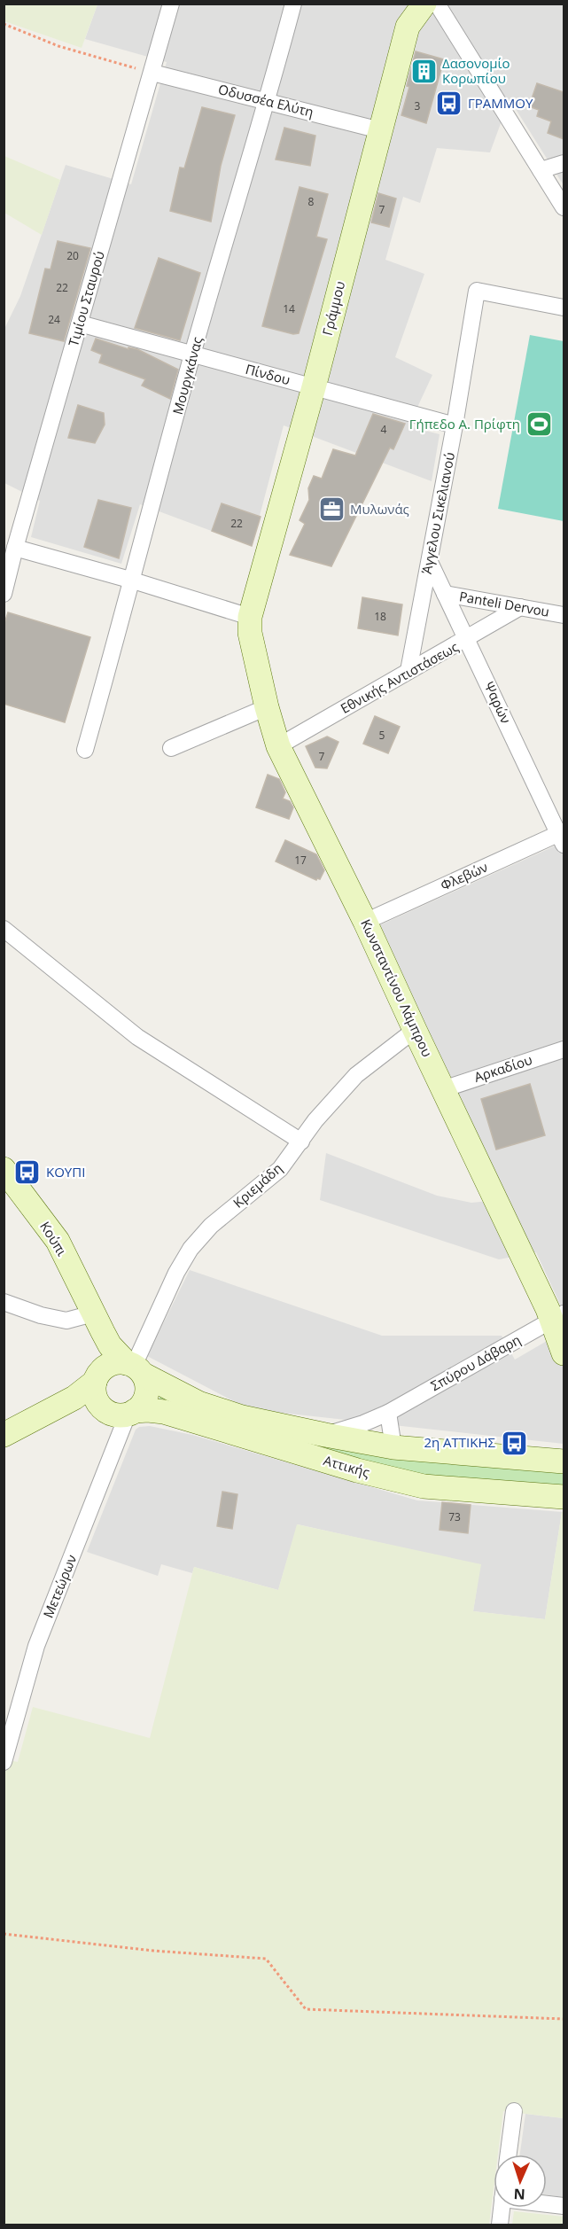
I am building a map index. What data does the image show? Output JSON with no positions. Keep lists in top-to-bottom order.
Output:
{
  "streets": {
    "street": [
      "Οδυσσέα Ελύτη",
      "Τιμίου Σταυρού",
      "Γράμμου",
      "Πίνδου",
      "Μουργκάνας",
      "Άγγελου Σικελιανού",
      "Panteli Dervou",
      "Εθνικής Αντιστάσεως",
      "Ψαρών",
      "Φλεβών",
      "Κωνσταντίνου Λάμπρου",
      "Αρκαδίου",
      "Κριεμάδη",
      "Κούπι",
      "Σπύρου Δάβαρη",
      "Αττικής",
      "Μετεώρων"
    ]
  },
  "crossings": [
    ["Οδυσσέα Ελύτη", "Τιμίου Σταυρού"],
    ["Οδυσσέα Ελύτη", "Γράμμου"],
    ["Οδυσσέα Ελύτη", "Μουργκάνας"],
    ["Τιμίου Σταυρού", "Πίνδου"],
    ["Γράμμου", "Πίνδου"],
    ["Γράμμου", "Κωνσταντίνου Λάμπρου"],
    ["Πίνδου", "Μουργκάνας"],
    ["Πίνδου", "Άγγελου Σικελιανού"],
    ["Άγγελου Σικελιανού", "Εθνικής Αντιστάσεως"],
    ["Άγγελου Σικελιανού", "Ψαρών"],
    ["Panteli Dervou", "Εθνικής Αντιστάσεως"],
    ["Panteli Dervou", "Ψαρών"],
    ["Εθνικής Αντιστάσεως", "Ψαρών"],
    ["Εθνικής Αντιστάσεως", "Κωνσταντίνου Λάμπρου"],
    ["Ψαρών", "Φλεβών"],
    ["Φλεβών", "Κωνσταντίνου Λάμπρου"],
    ["Κωνσταντίνου Λάμπρου", "Αρκαδίου"],
    ["Κωνσταντίνου Λάμπρου", "Κριεμάδη"],
    ["Κωνσταντίνου Λάμπρου", "Σπύρου Δάβαρη"],
    ["Κριεμάδη", "Αττικής"],
    ["Κριεμάδη", "Μετεώρων"],
    ["Σπύρου Δάβαρη", "Αττικής"],
    ["Αττικής", "Μετεώρων"]
  ],
  "places": {
    "building": ["Δασονομίο Κορωπίου"],
    "bus stop": ["ΓΡΑΜΜΟΥ", "ΚΟΥΠΙ", "2η ΑΤΤΙΚΗΣ"],
    "sports": ["Γήπεδο Α. Πρίφτη"],
    "office": ["Μυλωνάς"]
  },
  "house_numbers": [
    "3",
    "8",
    "7",
    "20",
    "22",
    "14",
    "24",
    "4",
    "22",
    "18",
    "5",
    "7",
    "17",
    "73"
  ],
  "north": "bottom"
}
